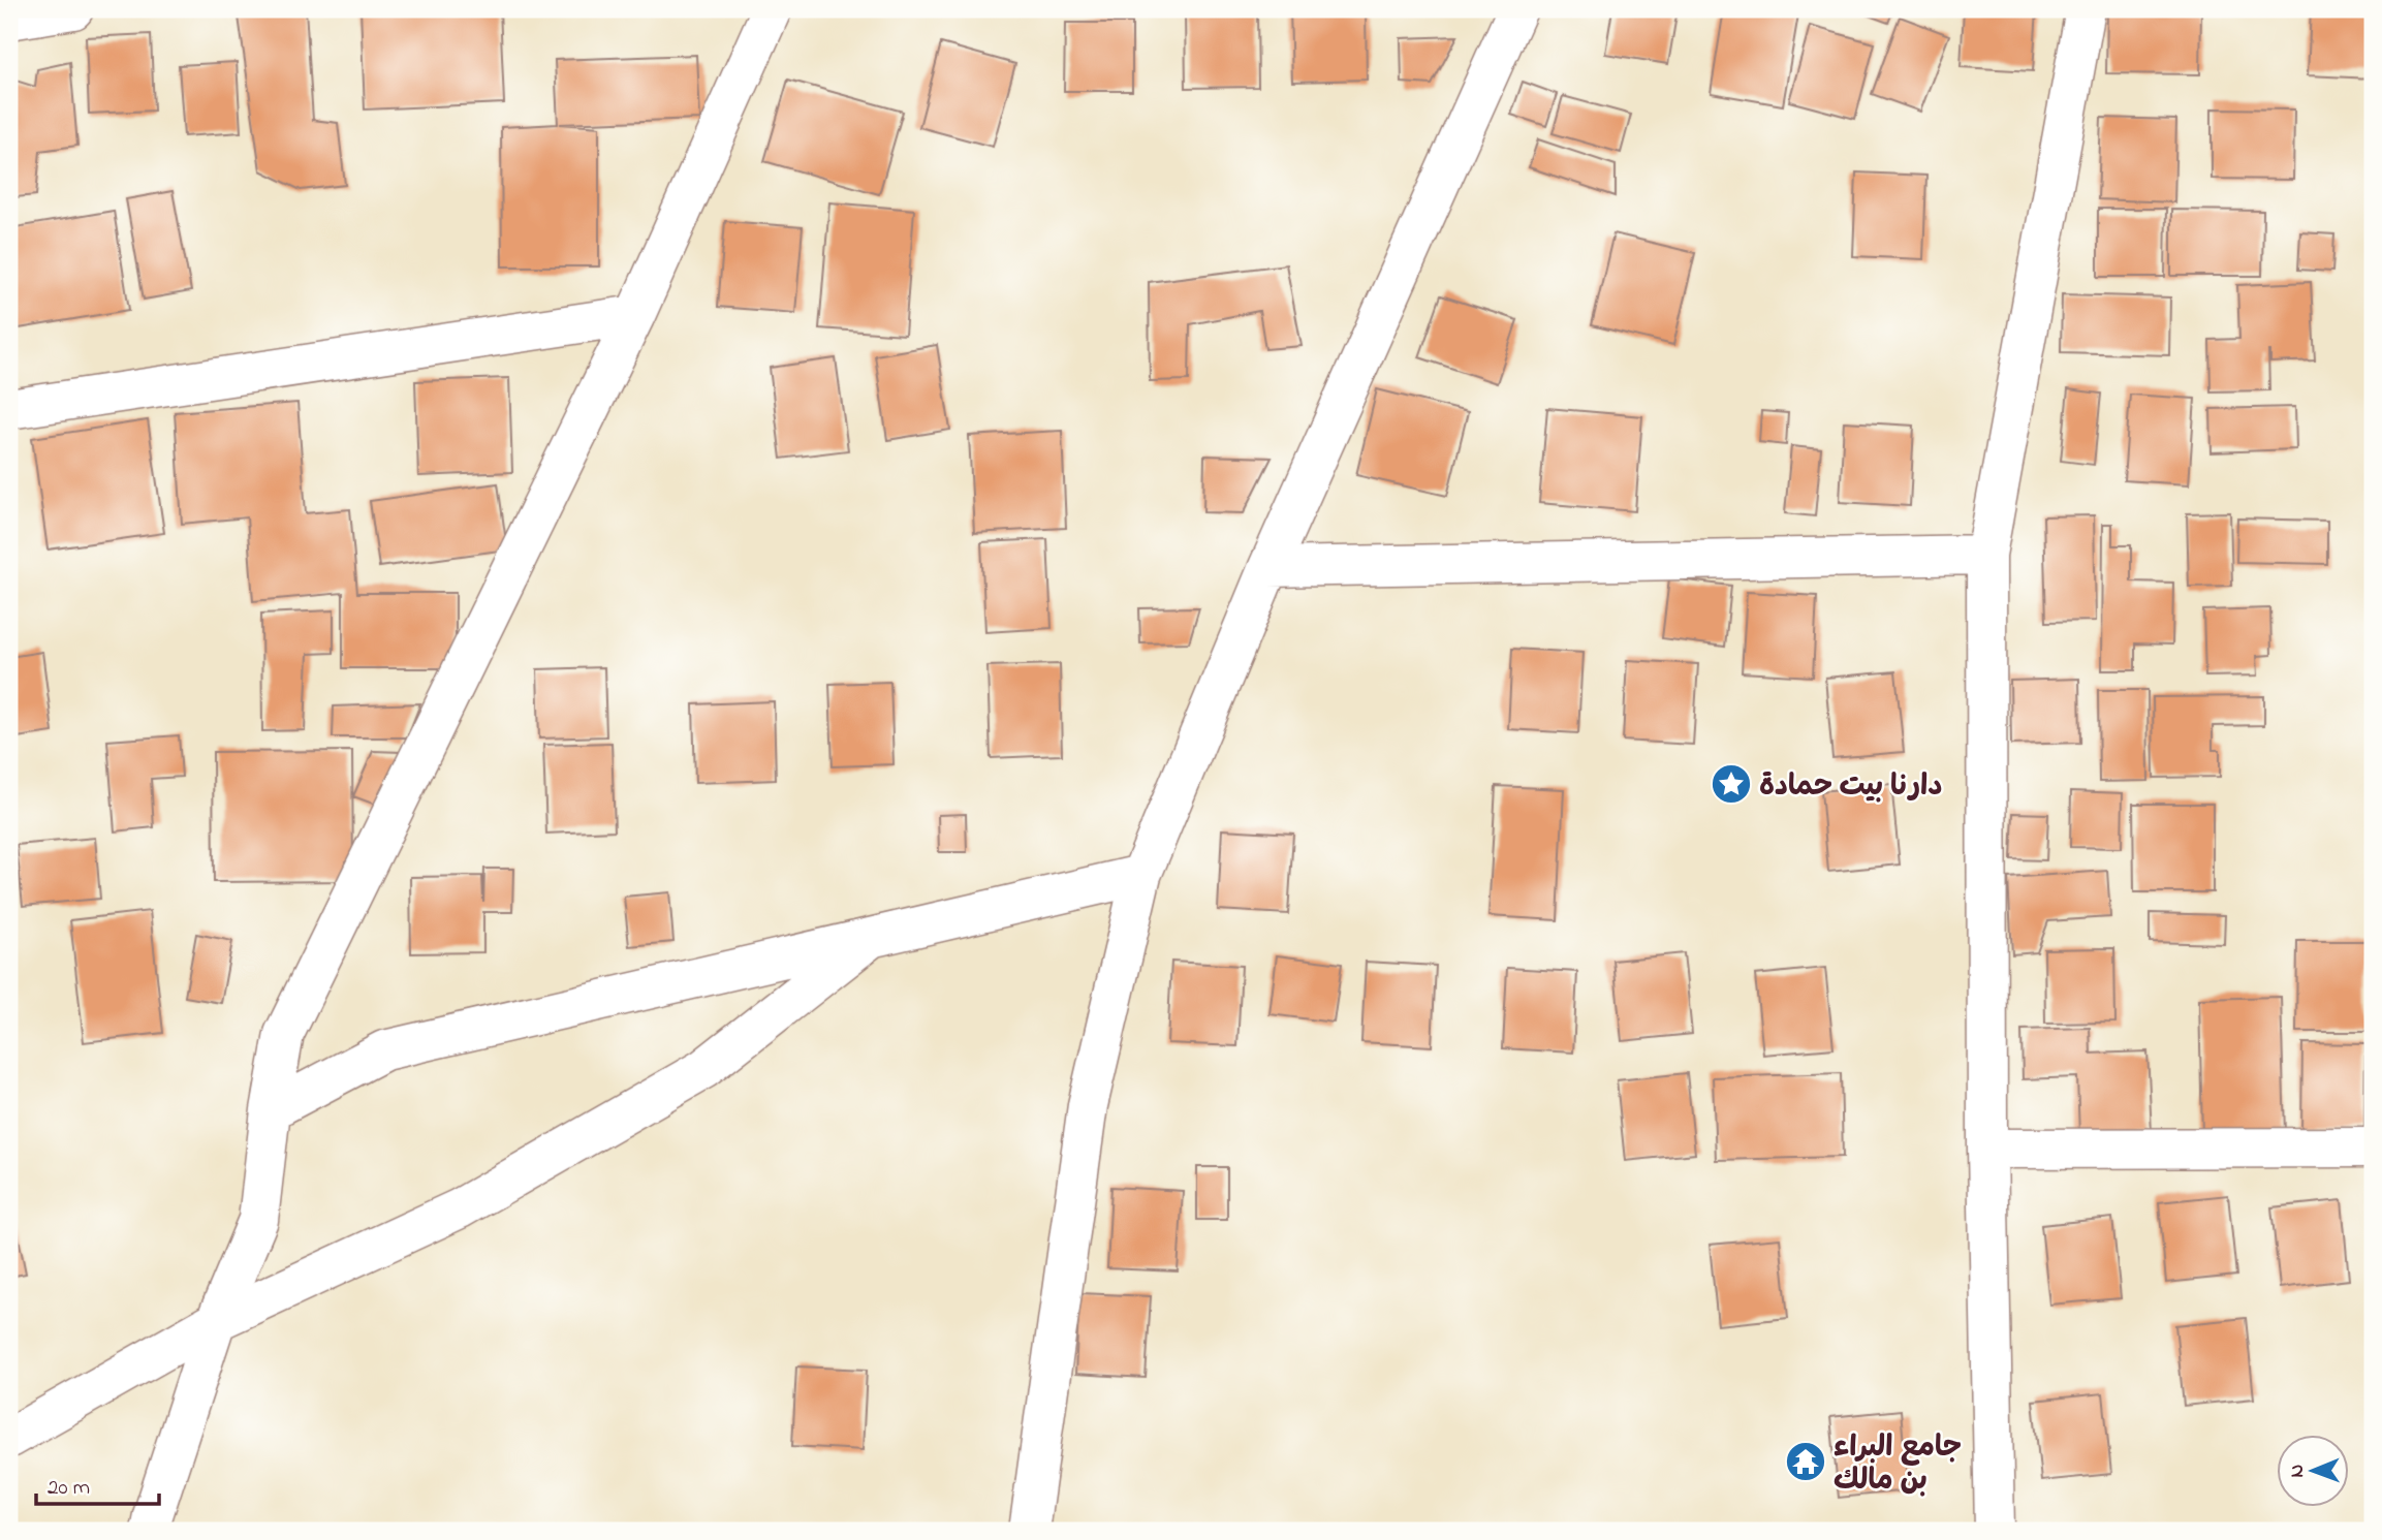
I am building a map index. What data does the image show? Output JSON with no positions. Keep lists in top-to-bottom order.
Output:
{
  "places": {
    "place": ["دارنا بيت حمادة"],
    "temple": ["جامع البراء بن مالك"]
  },
  "scale_bar": "20 m",
  "north": "left"
}
